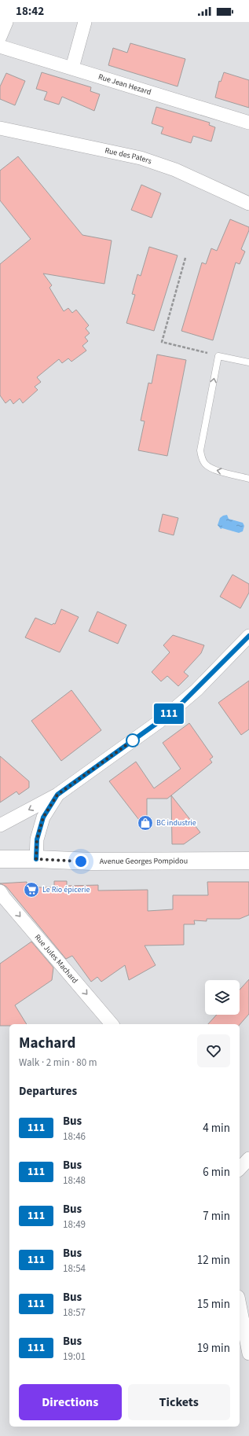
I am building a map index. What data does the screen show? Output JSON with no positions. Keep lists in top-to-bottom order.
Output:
{
  "streets": {
    "main road": ["Avenue Georges Pompidou"],
    "street": ["Rue Jean Hezard", "Rue des Paters", "Rue Jules Machard"]
  },
  "one_way": ["Rue Jules Machard"],
  "places": {
    "shop": ["BC industrie"],
    "supermarket": ["Le Rio épicerie"]
  },
  "lines": ["bus line 111"],
  "page": {
    "status": "18:42",
    "on_map": "111",
    "heading": [
      ["Machard", "Walk · 2 min · 80 m"],
      "Departures"
    ],
    "list": [
      {
        "mark": "111",
        "name": "Bus",
        "note": "18:46",
        "value": "4 min"
      },
      {
        "mark": "111",
        "name": "Bus",
        "note": "18:48",
        "value": "6 min"
      },
      {
        "mark": "111",
        "name": "Bus",
        "note": "18:49",
        "value": "7 min"
      },
      {
        "mark": "111",
        "name": "Bus",
        "note": "18:54",
        "value": "12 min"
      },
      {
        "mark": "111",
        "name": "Bus",
        "note": "18:57",
        "value": "15 min"
      },
      {
        "mark": "111",
        "name": "Bus",
        "note": "19:01",
        "value": "19 min"
      }
    ],
    "buttons": ["Directions", "Tickets"]
  }
}
